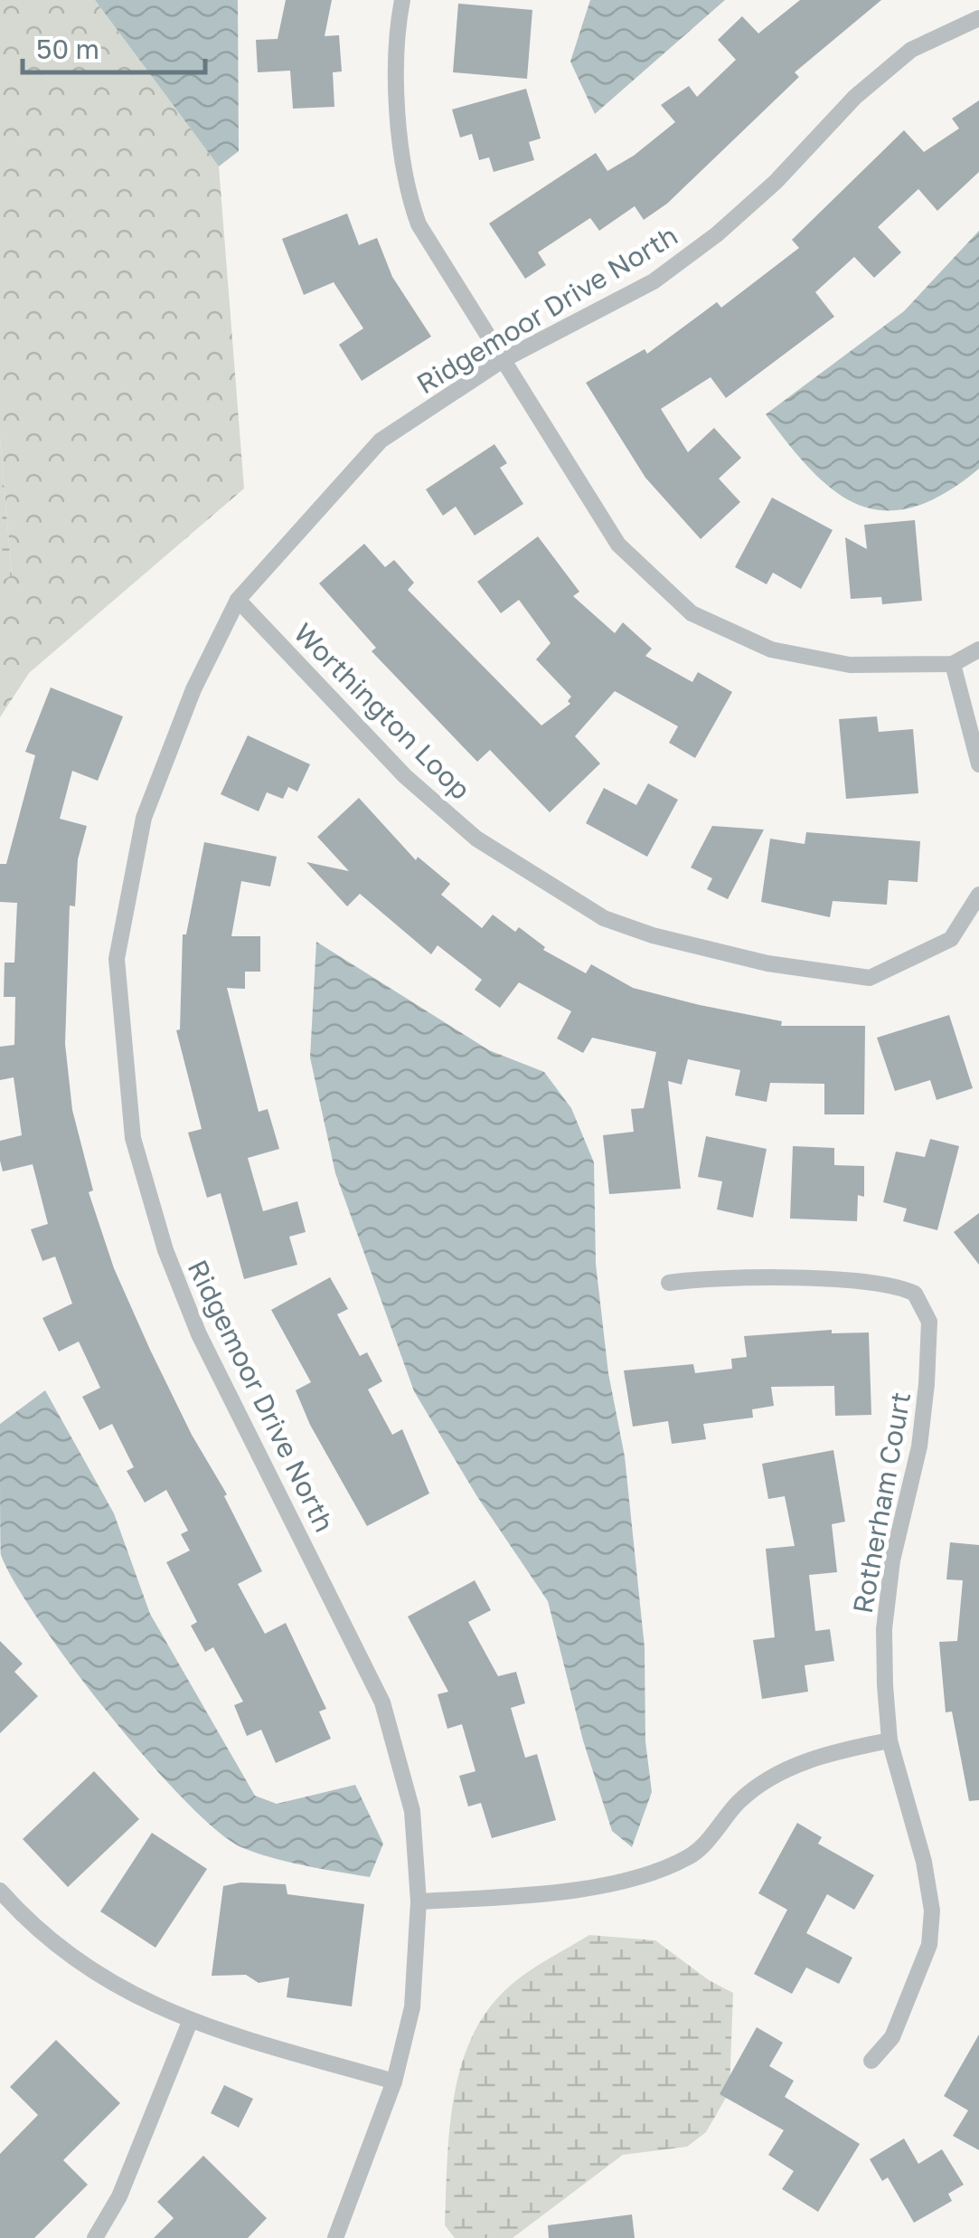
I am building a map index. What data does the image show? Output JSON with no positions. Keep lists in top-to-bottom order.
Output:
{
  "streets": {
    "street": ["Ridgemoor Drive North", "Worthington Loop", "Rotherham Court"]
  },
  "crossings": [
    ["Ridgemoor Drive North", "Worthington Loop"]
  ],
  "scale_bar": "50 m"
}
